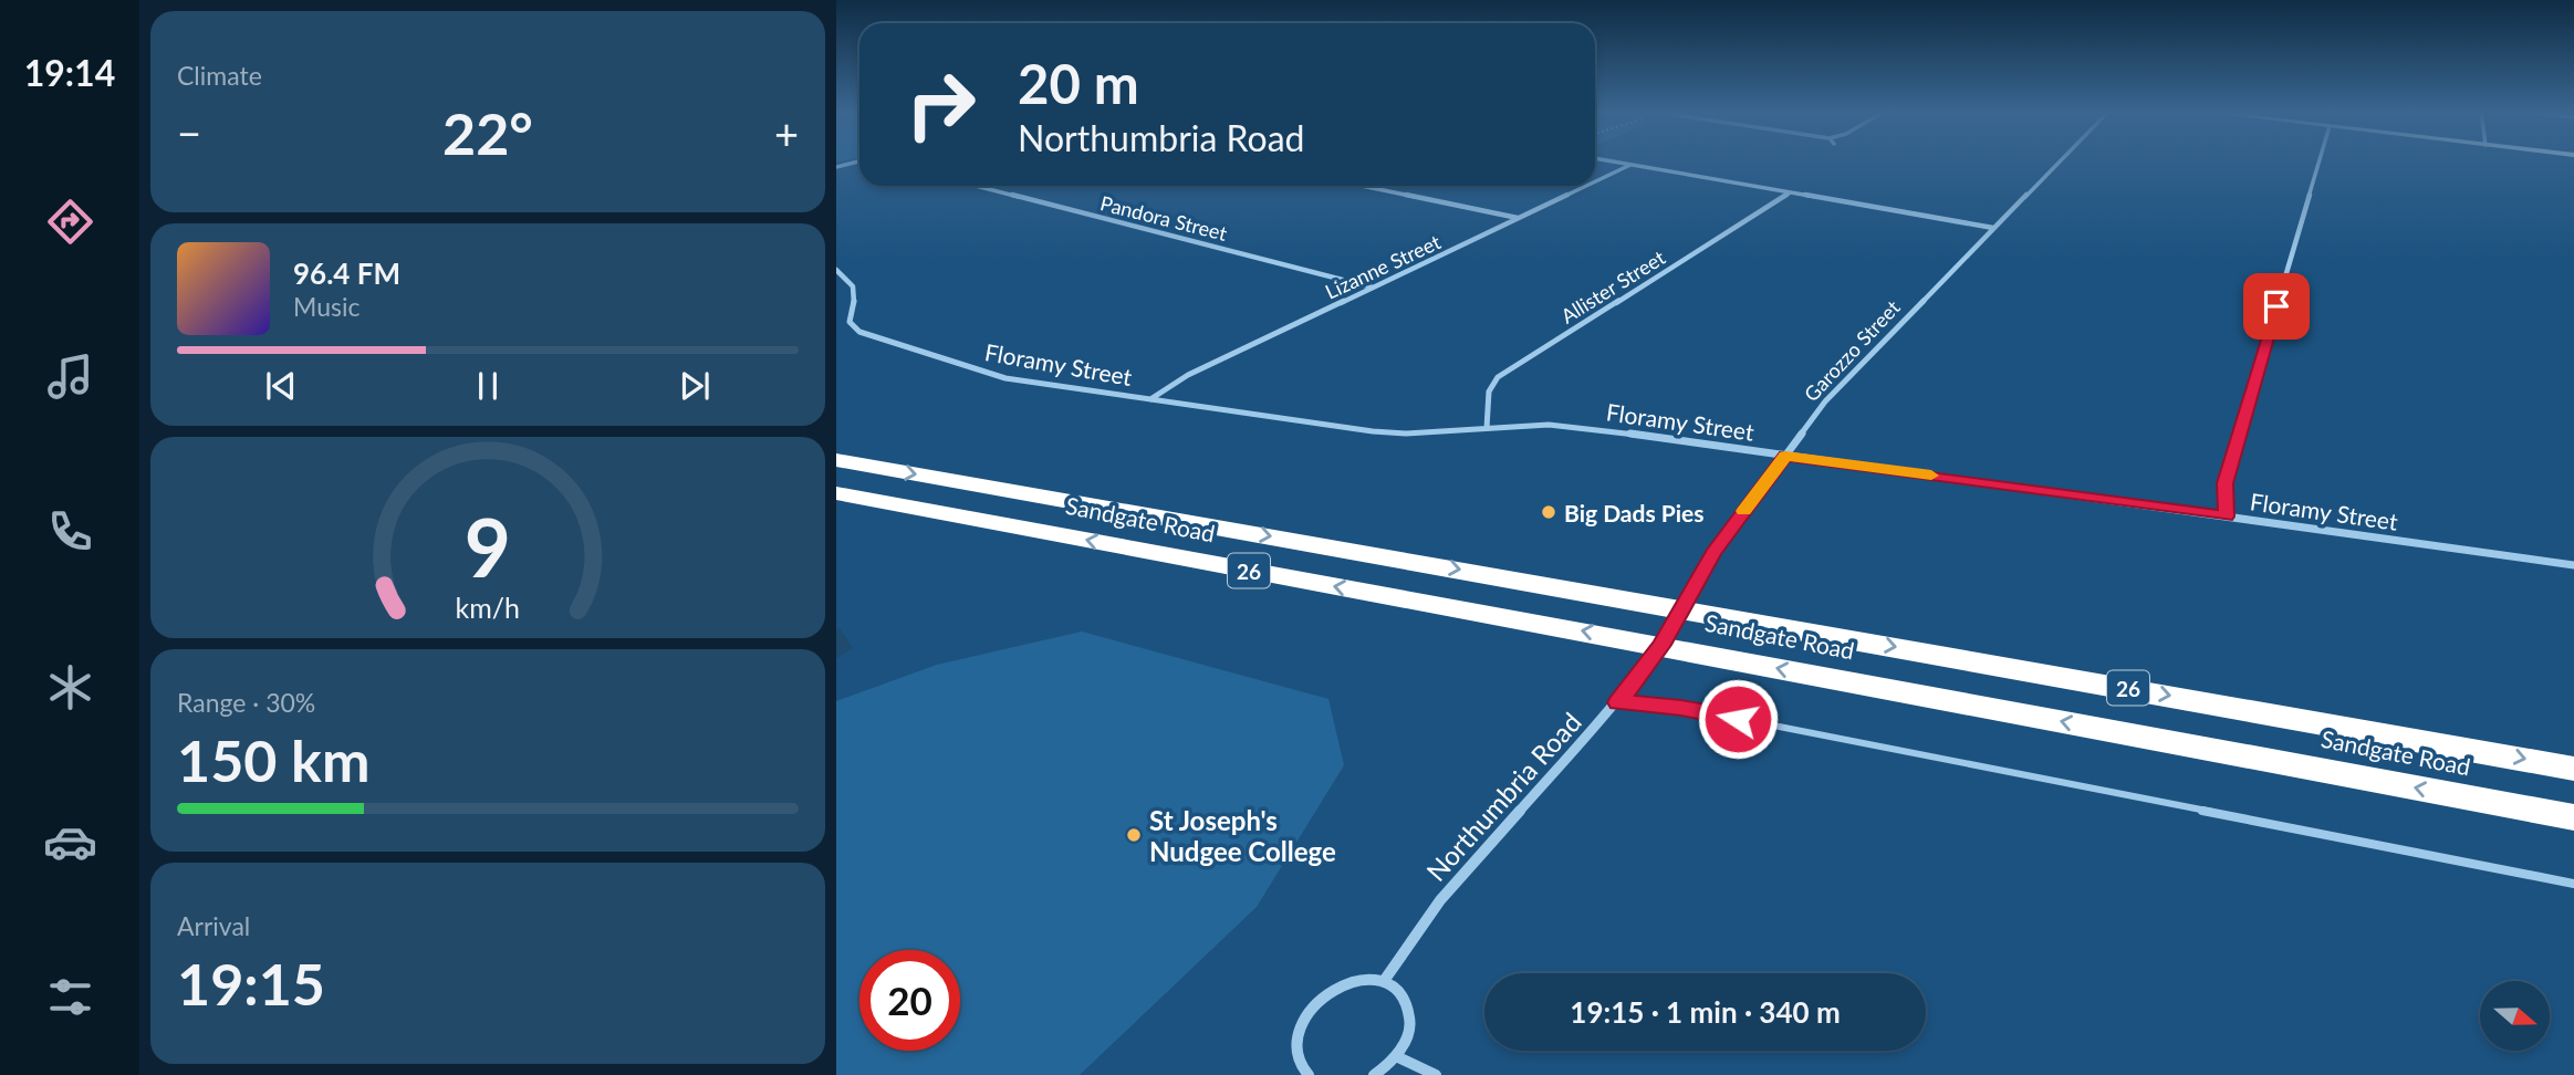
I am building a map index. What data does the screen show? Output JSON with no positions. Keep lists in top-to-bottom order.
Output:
{
  "streets": {
    "highway": ["Sandgate Road", "26"],
    "street": [
      "Pandora Street",
      "Lizanne Street",
      "Allister Street",
      "Garozzo Street",
      "Floramy Street",
      "Northumbria Road"
    ]
  },
  "crossings": [
    ["Pandora Street", "Lizanne Street"],
    ["Lizanne Street", "Floramy Street"],
    ["Allister Street", "Floramy Street"],
    ["Garozzo Street", "Floramy Street"],
    ["Garozzo Street", "Sandgate Road"],
    ["Garozzo Street", "Northumbria Road"],
    ["Sandgate Road", "Northumbria Road"]
  ],
  "places": ["Big Dads Pies", "St Joseph's Nudgee College"],
  "north": "right",
  "page": {
    "tabs": "19:14",
    "tile": [
      "Climate",
      ["Range · 30%", "150 km"],
      ["Arrival", "19:15"]
    ],
    "turn": ["20 m", "Northumbria Road"],
    "heat": ["−", "22°", "+"],
    "song": ["96.4 FM", "Music"],
    "limit": "20",
    "trip": "19:15 · 1 min · 340 m",
    "gauge": ["9", "km/h"]
  }
}
